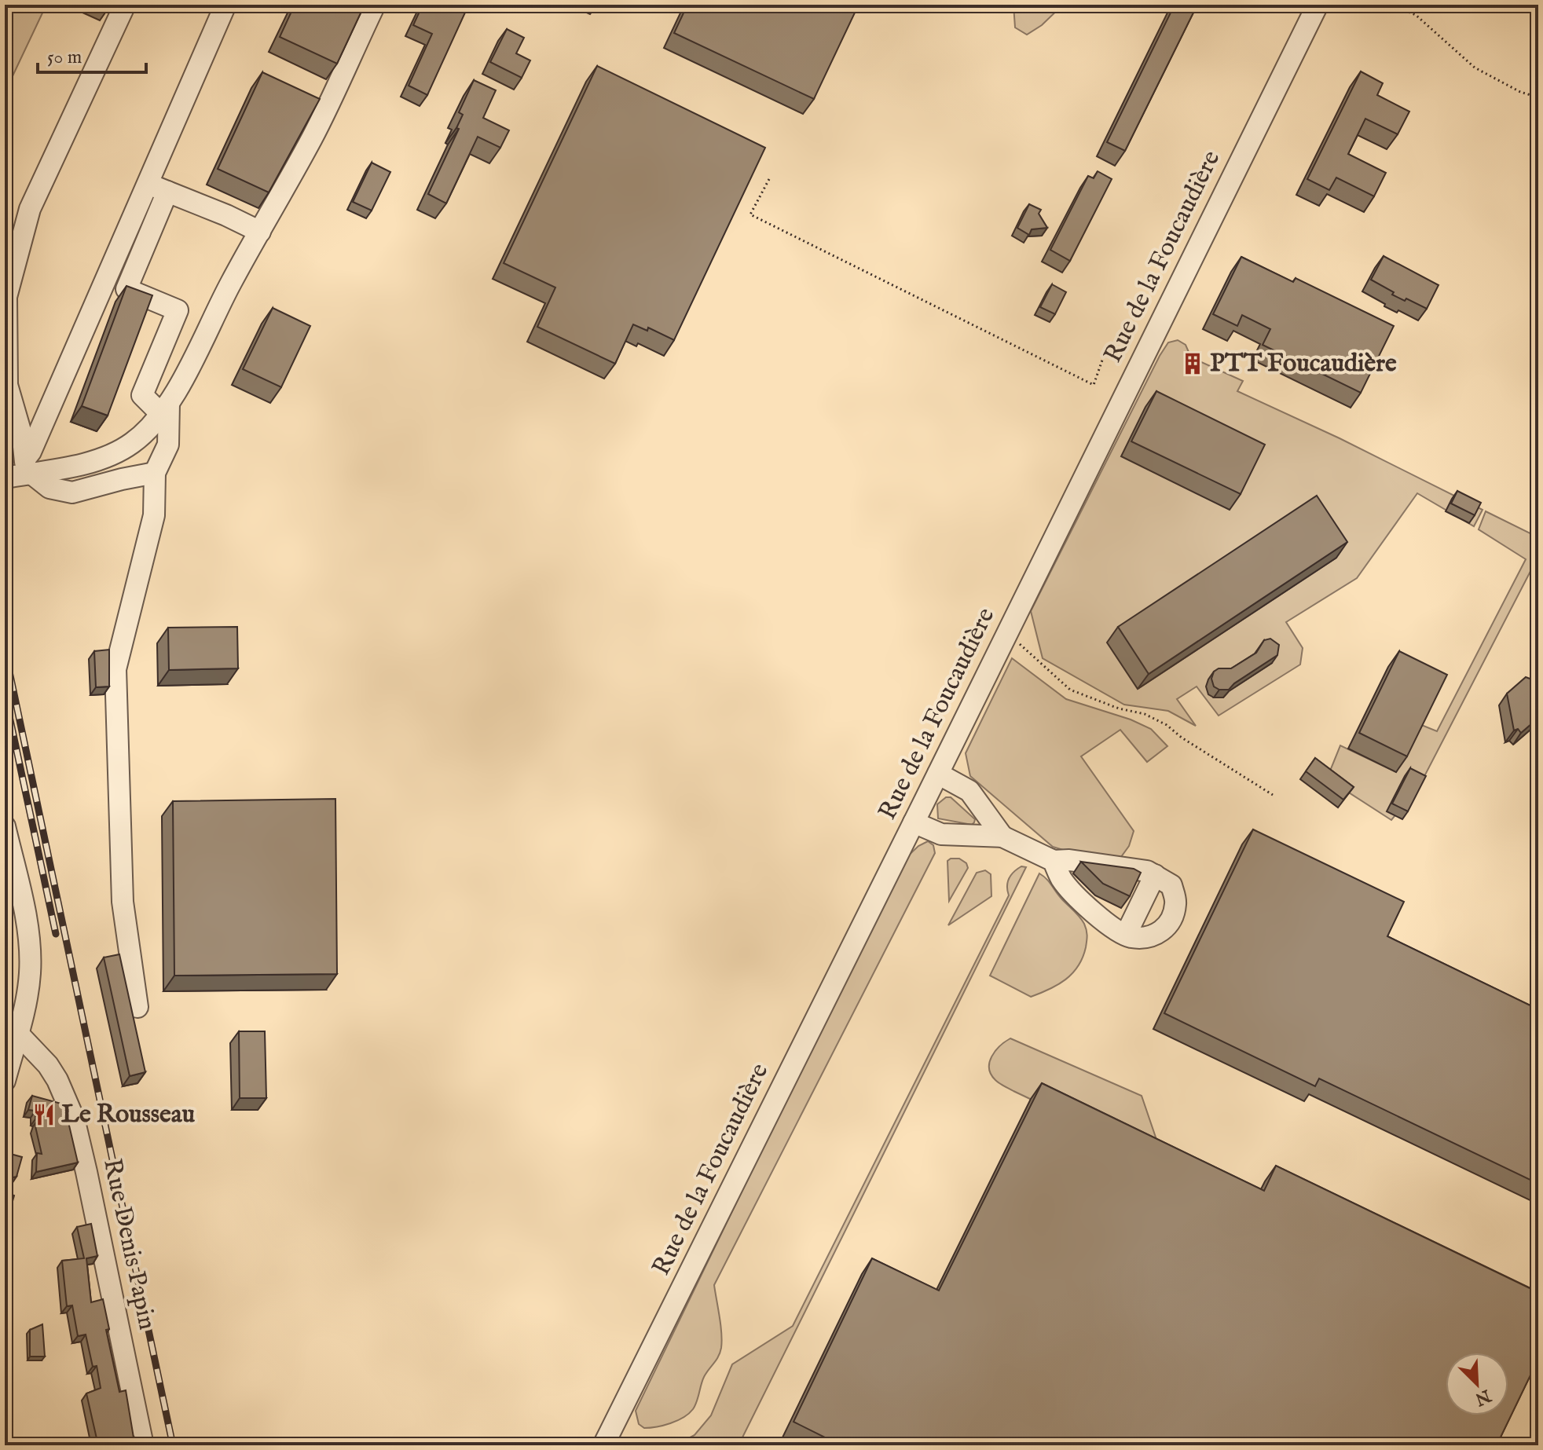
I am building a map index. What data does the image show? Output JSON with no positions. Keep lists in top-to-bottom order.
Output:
{
  "streets": {
    "street": ["Rue de la Foucaudière", "Rue Denis Papin"]
  },
  "places": {
    "building": ["PTT Foucaudière"],
    "restaurant": ["Le Rousseau"]
  },
  "scale_bar": "50 m",
  "north": "bottom right"
}
